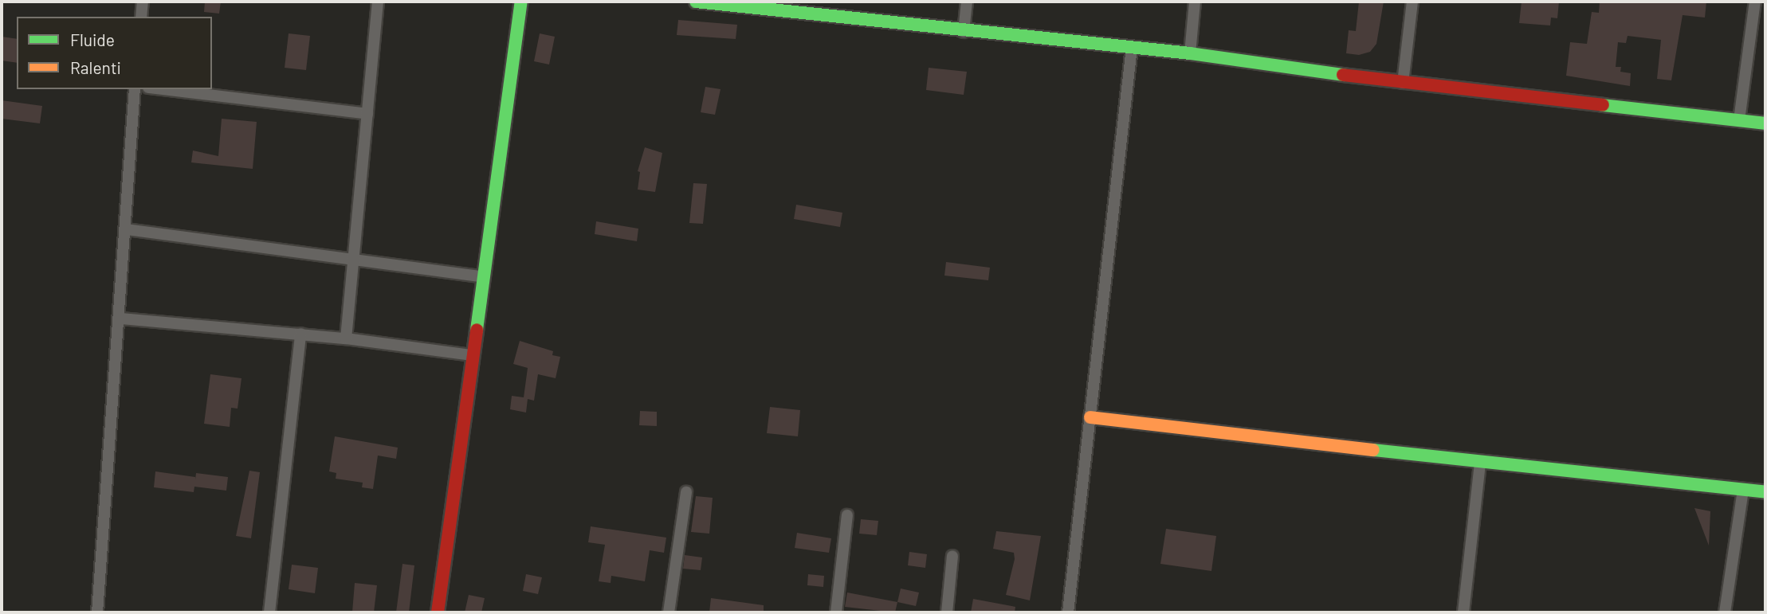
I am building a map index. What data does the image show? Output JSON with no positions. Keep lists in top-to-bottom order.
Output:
{
  "legend": ["Fluide", "Ralenti"]
}
